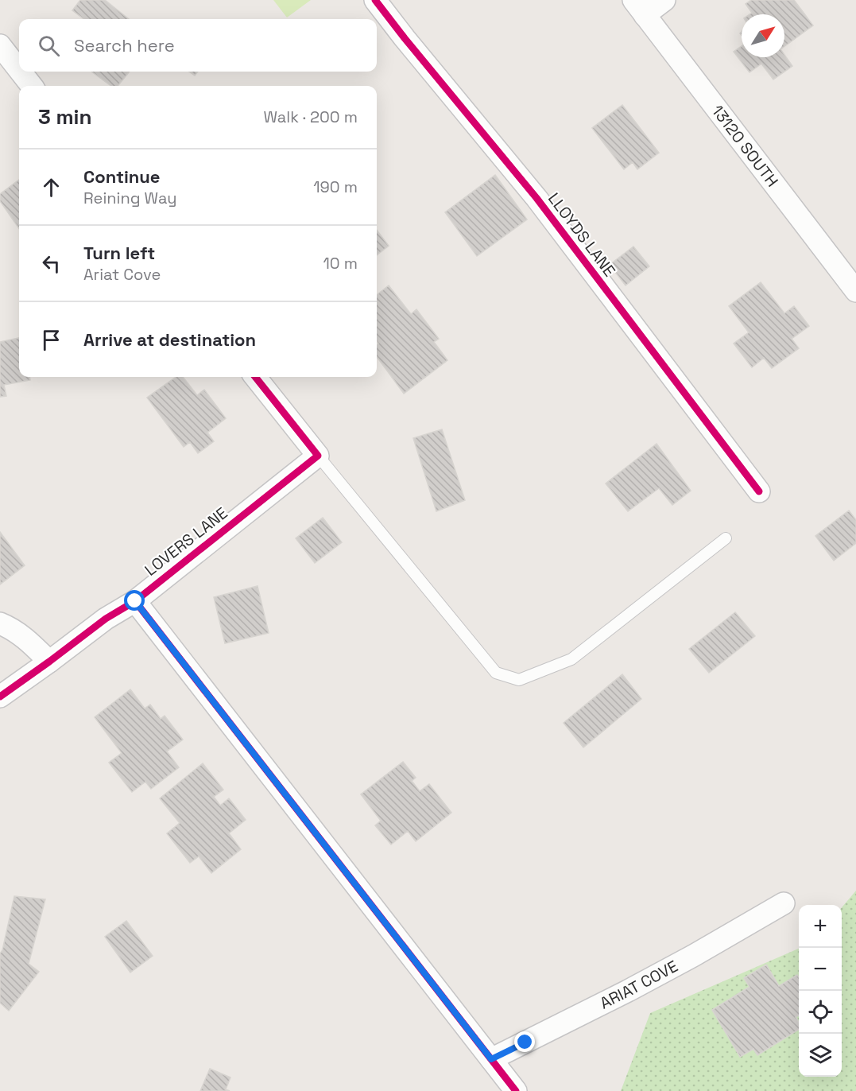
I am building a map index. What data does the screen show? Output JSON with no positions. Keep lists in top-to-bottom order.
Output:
{
  "streets": {
    "street": [
      "13120 SOUTH",
      "LLOYDS LANE",
      "LOVERS LANE",
      "ARIAT COVE"
    ]
  },
  "north": "top right",
  "page": {
    "search": "Search here",
    "heading": ["3 min", "Walk · 200 m"],
    "list": [
      ["Continue", "Reining Way", "190 m"],
      ["Turn left", "Ariat Cove", "10 m"],
      "Arrive at destination"
    ],
    "map_buttons": ["+", "−"]
  }
}
